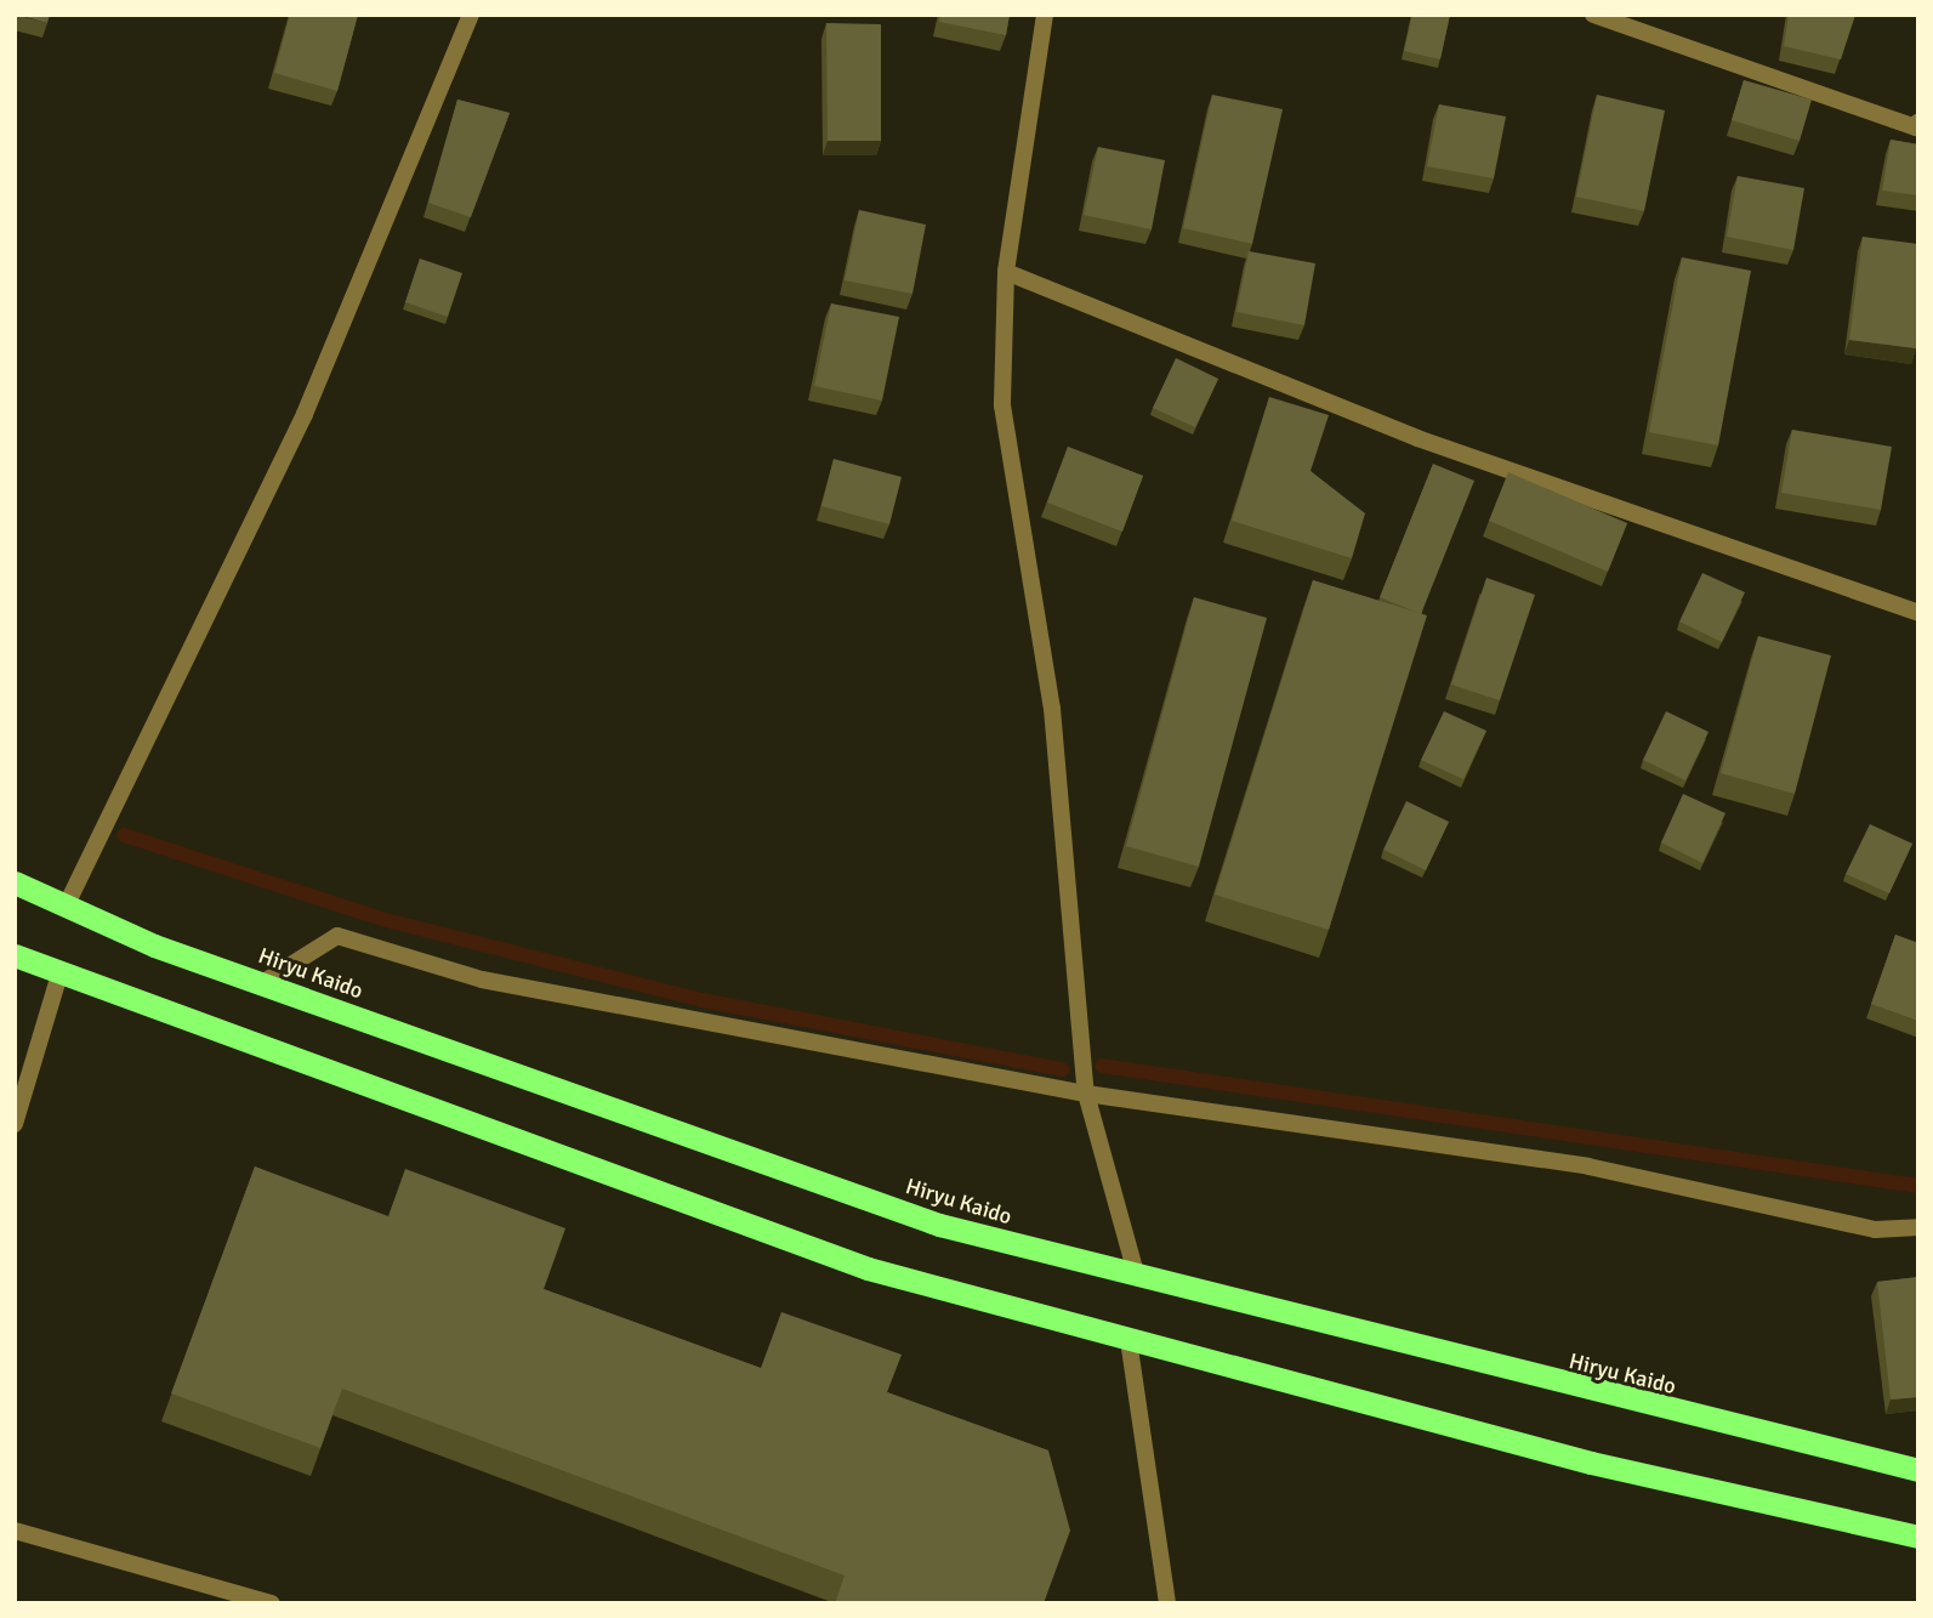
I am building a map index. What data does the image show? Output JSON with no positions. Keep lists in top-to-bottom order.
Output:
{
  "streets": {
    "highway": ["Hiryu Kaido"]
  }
}
